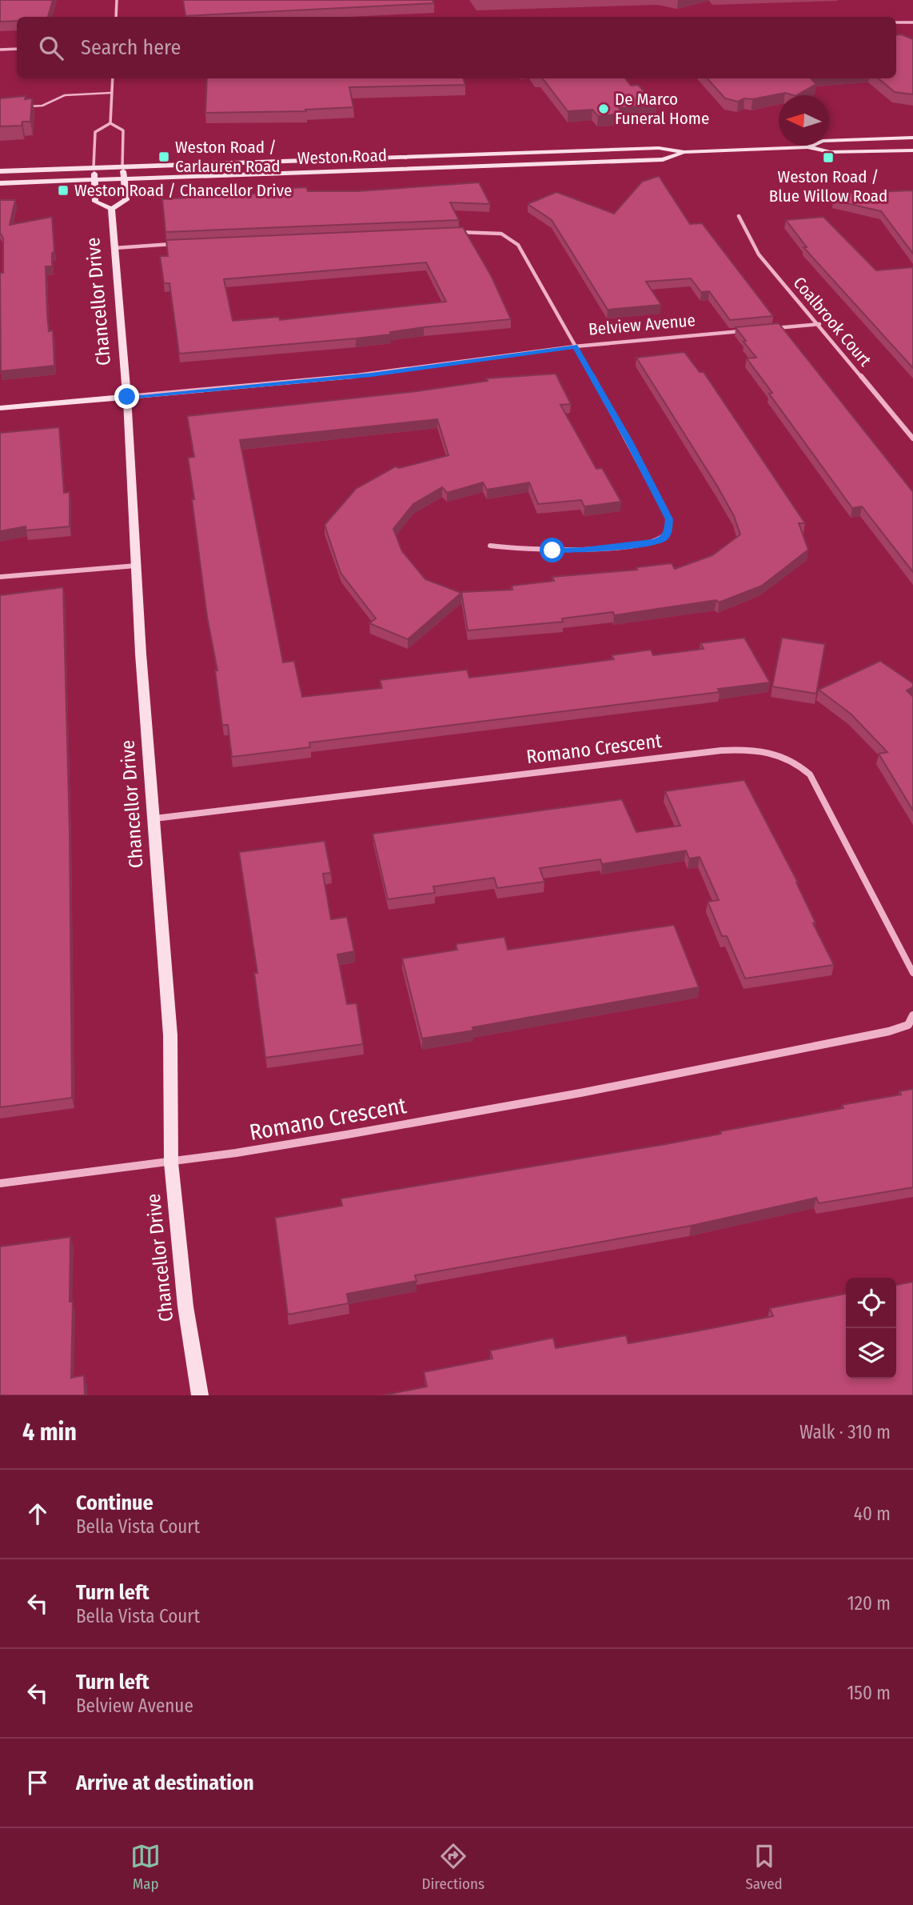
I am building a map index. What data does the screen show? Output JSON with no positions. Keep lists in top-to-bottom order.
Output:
{
  "streets": {
    "main road": ["Weston Road", "Chancellor Drive", "Belview Avenue"],
    "street": ["Coalbrook Court", "Romano Crescent"]
  },
  "crossings": [
    ["Weston Road", "Chancellor Drive"],
    ["Chancellor Drive", "Belview Avenue"],
    ["Chancellor Drive", "Romano Crescent"]
  ],
  "places": {
    "other": ["De Marco Funeral Home"],
    "transit": ["Weston Road / Carlauren Road", "Weston Road / Blue Willow Road", "Weston Road / Chancellor Drive"]
  },
  "north": "left",
  "page": {
    "search": "Search here",
    "heading": ["4 min", "Walk · 310 m"],
    "list": [
      ["Continue", "Bella Vista Court", "40 m"],
      ["Turn left", "Bella Vista Court", "120 m"],
      ["Turn left", "Belview Avenue", "150 m"],
      "Arrive at destination"
    ],
    "nav": ["Map", "Directions", "Saved"]
  }
}
